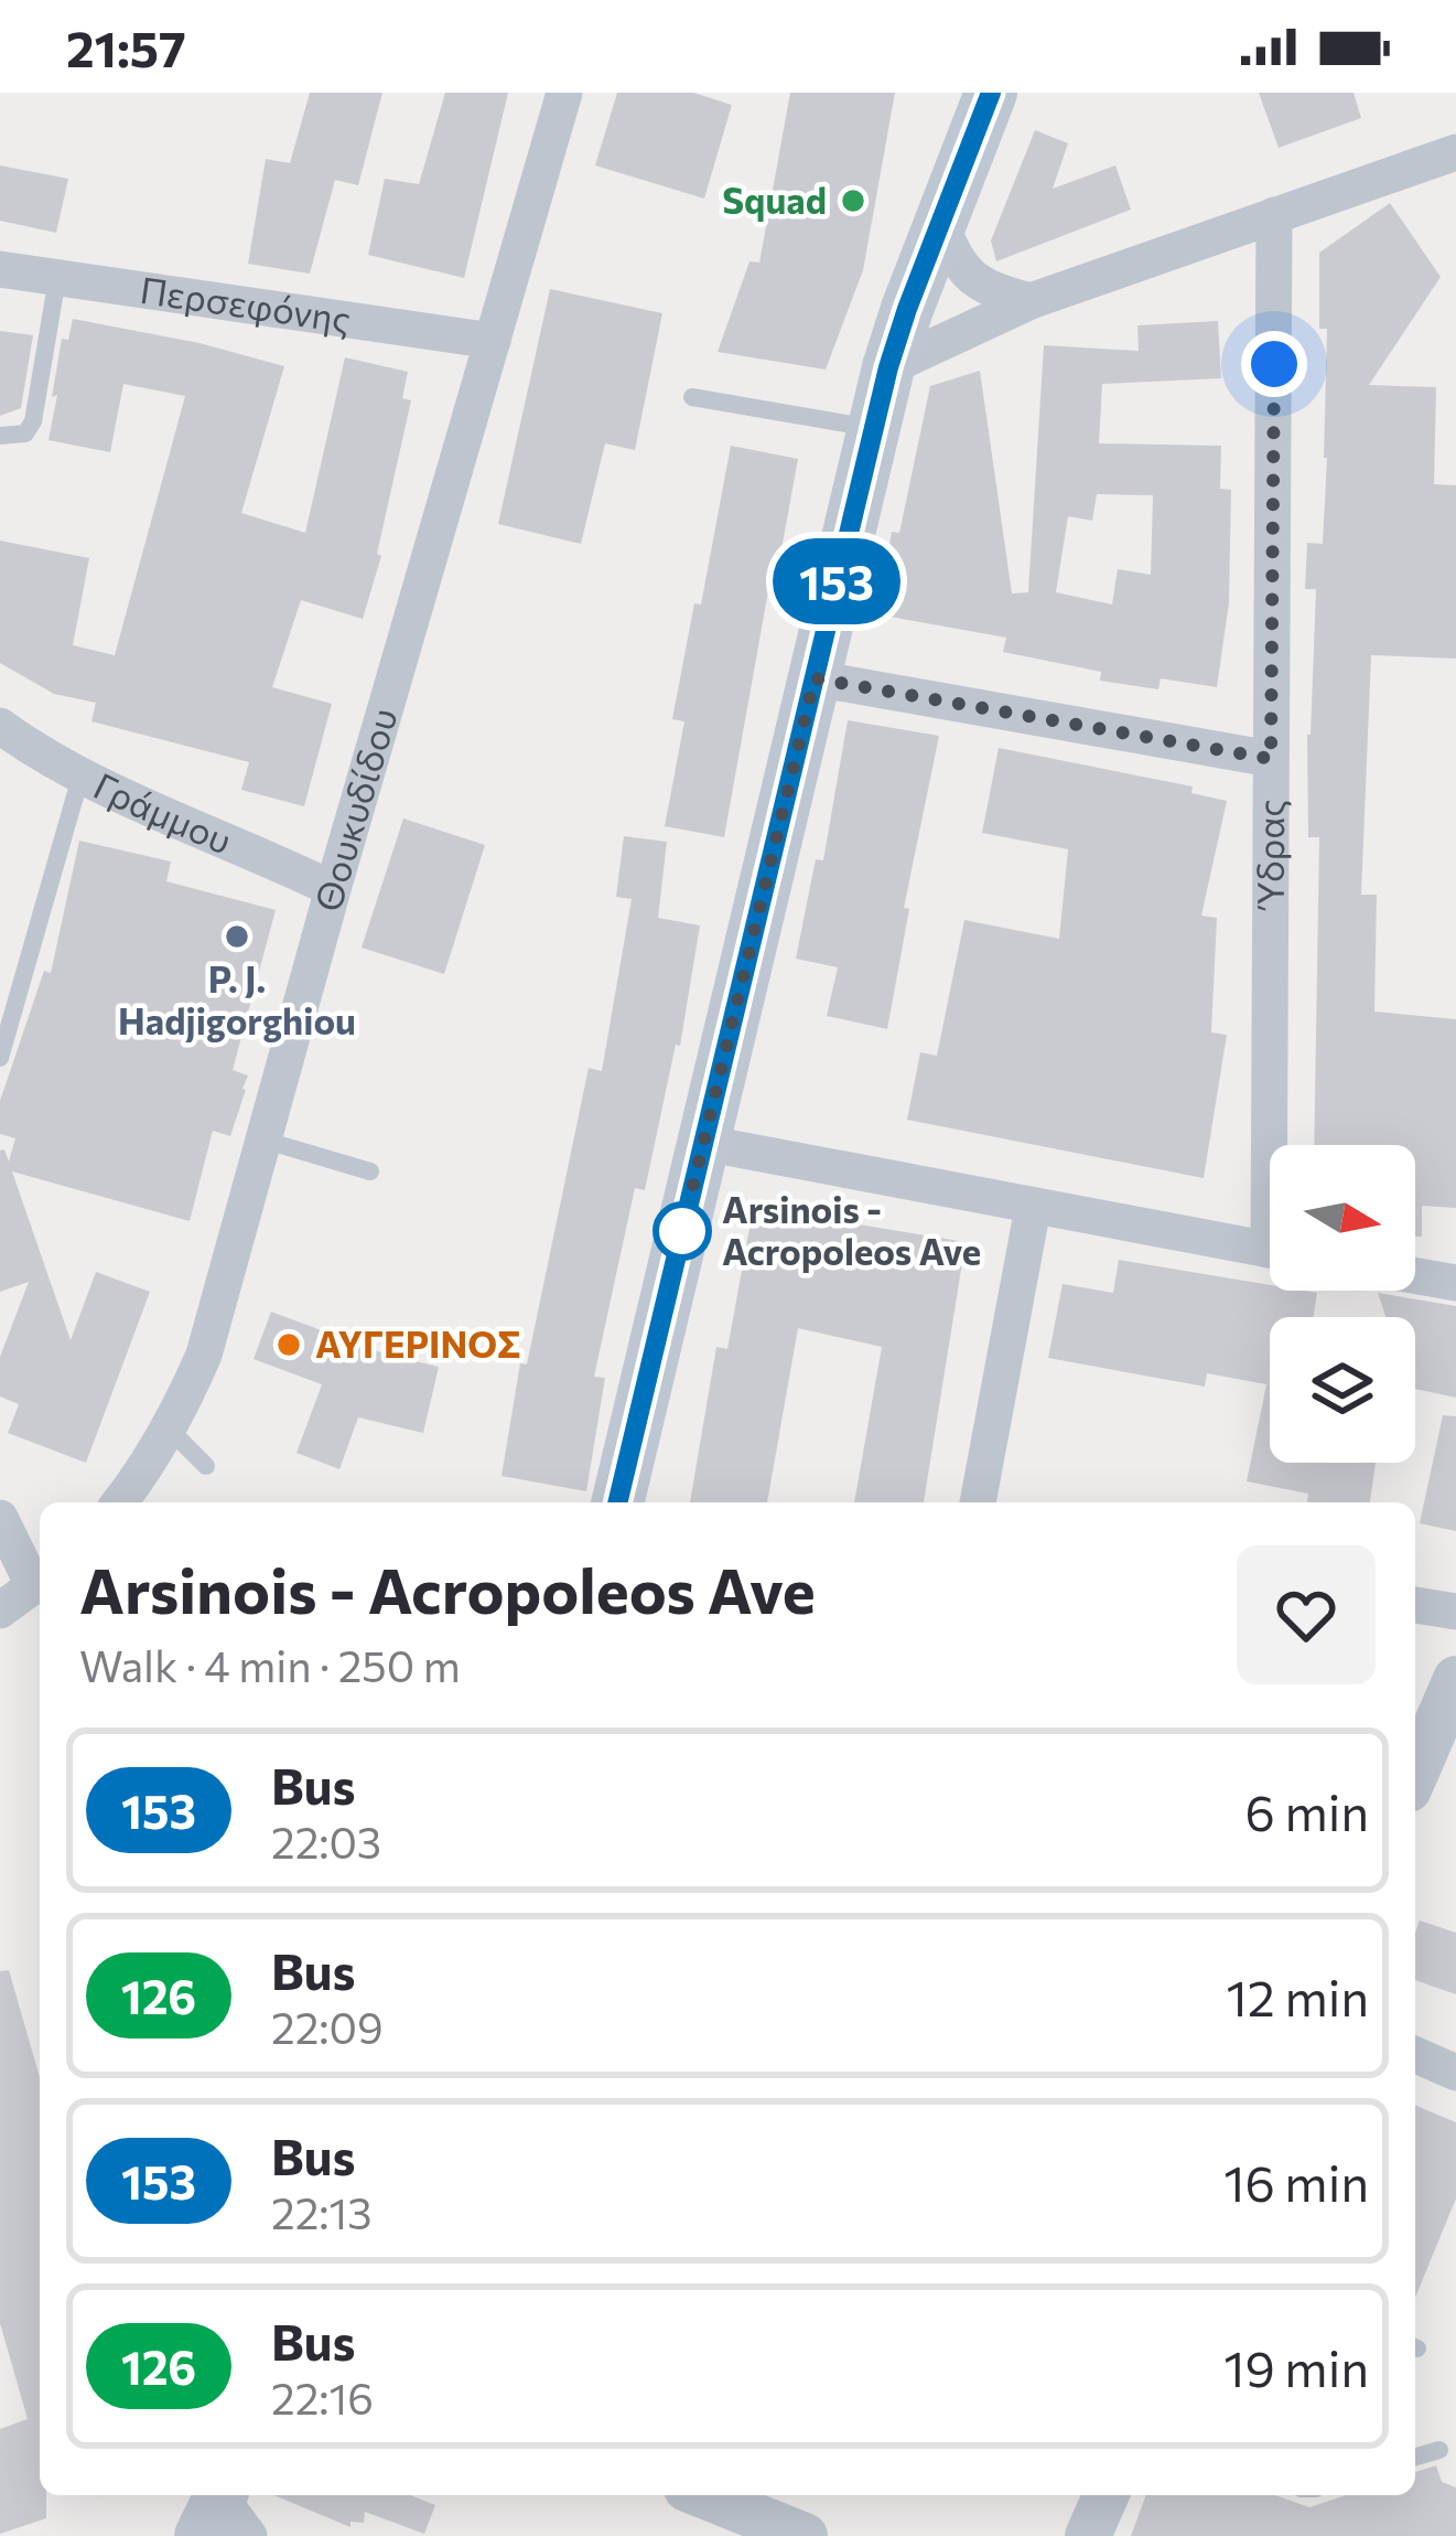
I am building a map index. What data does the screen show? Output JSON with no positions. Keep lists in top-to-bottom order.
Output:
{
  "streets": {
    "street": [
      "Περσεφόνης",
      "Θουκυδίδου",
      "Γράμμου",
      "Ύδρας"
    ]
  },
  "crossings": [
    ["Περσεφόνης", "Θουκυδίδου"],
    ["Θουκυδίδου", "Γράμμου"]
  ],
  "places": [
    "Squad",
    "P. J. Hadjigorghiou",
    "Arsinois - Acropoleos Ave",
    "ΑΥΓΕΡΙΝΟΣ"
  ],
  "lines": ["bus line 153"],
  "north": "right",
  "page": {
    "status": "21:57",
    "on_map": "153",
    "heading": ["Arsinois - Acropoleos Ave", "Walk · 4 min · 250 m"],
    "list": [
      {
        "mark": "153",
        "name": "Bus",
        "note": "22:03",
        "value": "6 min"
      },
      {
        "mark": "126",
        "name": "Bus",
        "note": "22:09",
        "value": "12 min"
      },
      {
        "mark": "153",
        "name": "Bus",
        "note": "22:13",
        "value": "16 min"
      },
      {
        "mark": "126",
        "name": "Bus",
        "note": "22:16",
        "value": "19 min"
      }
    ]
  }
}
